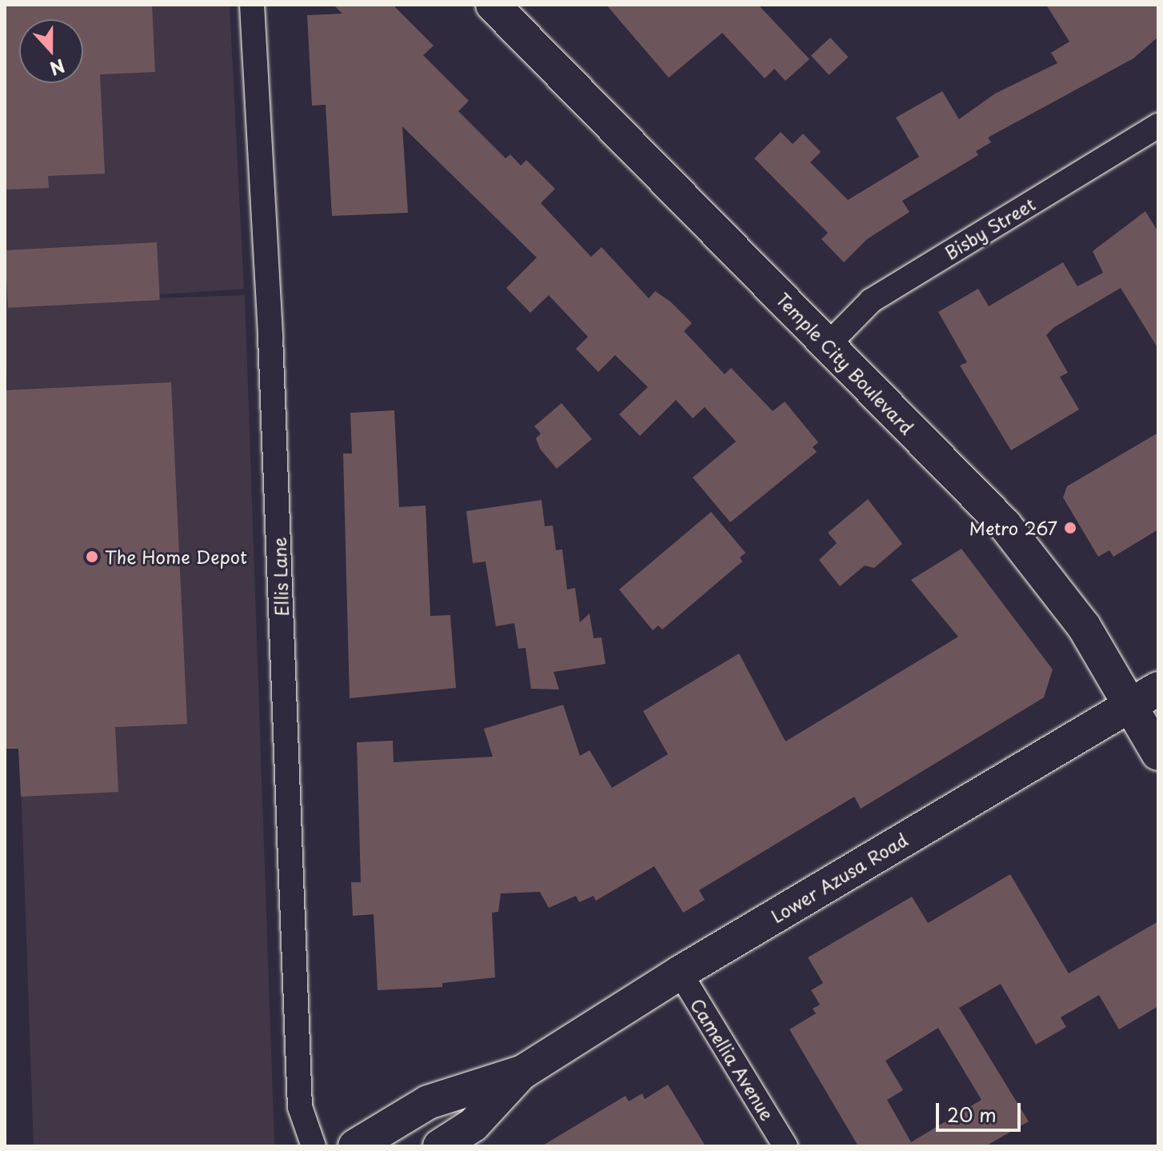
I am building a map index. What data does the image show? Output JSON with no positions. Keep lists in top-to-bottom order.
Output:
{
  "streets": {
    "main road": ["Temple City Boulevard", "Lower Azusa Road"],
    "street": ["Bisby Street", "Ellis Lane", "Camellia Avenue"]
  },
  "crossings": [
    ["Bisby Street", "Temple City Boulevard"],
    ["Temple City Boulevard", "Lower Azusa Road"],
    ["Lower Azusa Road", "Camellia Avenue"]
  ],
  "places": ["Metro 267", "The Home Depot"],
  "scale_bar": "20 m",
  "north": "bottom"
}
